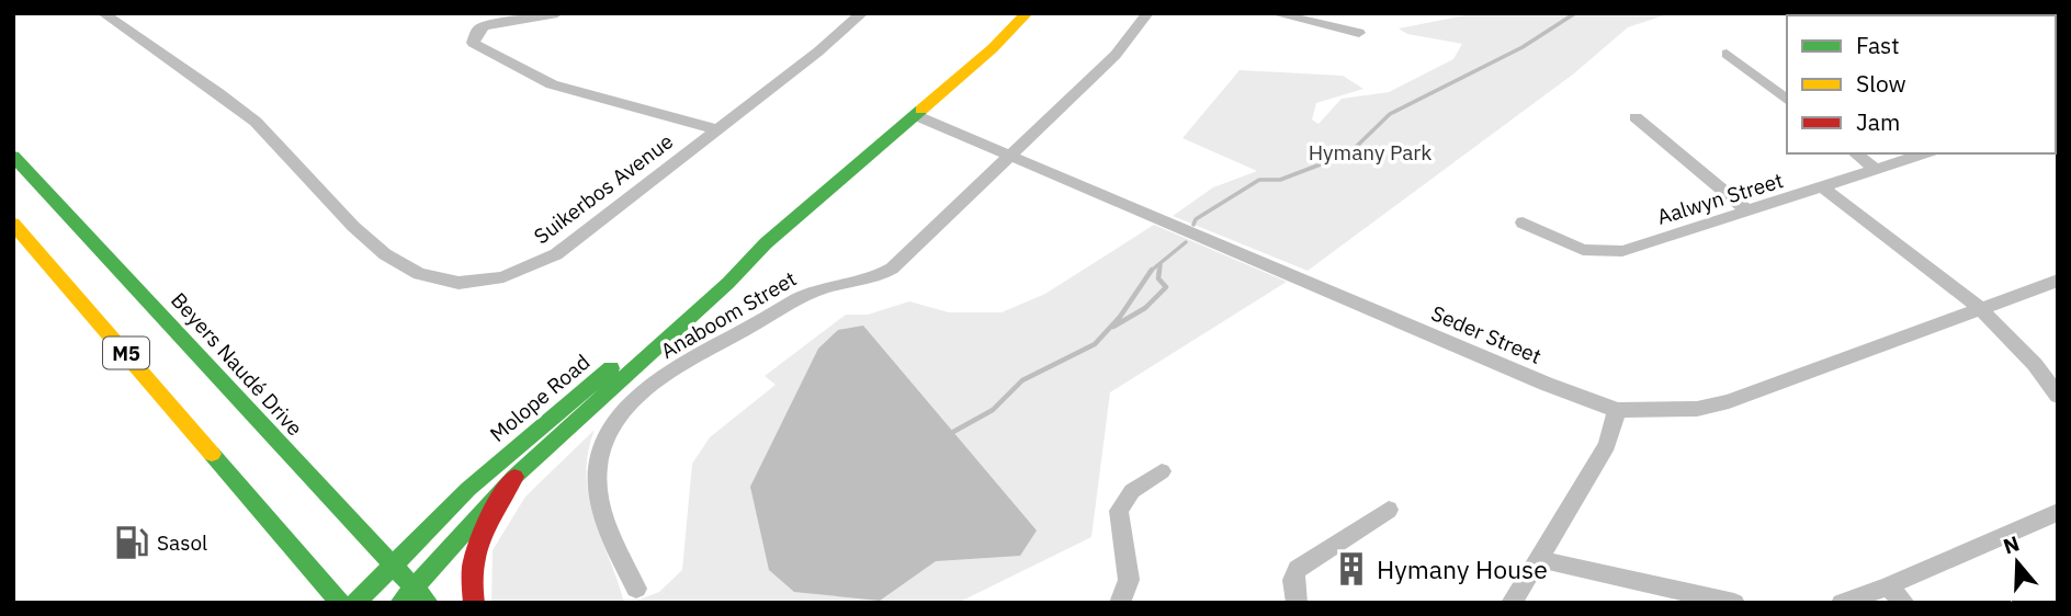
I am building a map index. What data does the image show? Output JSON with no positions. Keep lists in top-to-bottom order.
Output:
{
  "streets": {
    "main road": ["M5", "Beyers Naudé Drive", "Molope Road"],
    "street": [
      "Suikerbos Avenue",
      "Aalwyn Street",
      "Anaboom Street",
      "Seder Street"
    ]
  },
  "crossings": [
    ["Anaboom Street", "Seder Street"],
    ["Seder Street", "Molope Road"],
    ["Beyers Naudé Drive", "Molope Road"]
  ],
  "parks": ["Hymany Park"],
  "places": {
    "fuel station": ["Sasol"],
    "building": ["Hymany House"]
  },
  "legend": ["Fast", "Slow", "Jam"],
  "north": "top"
}
